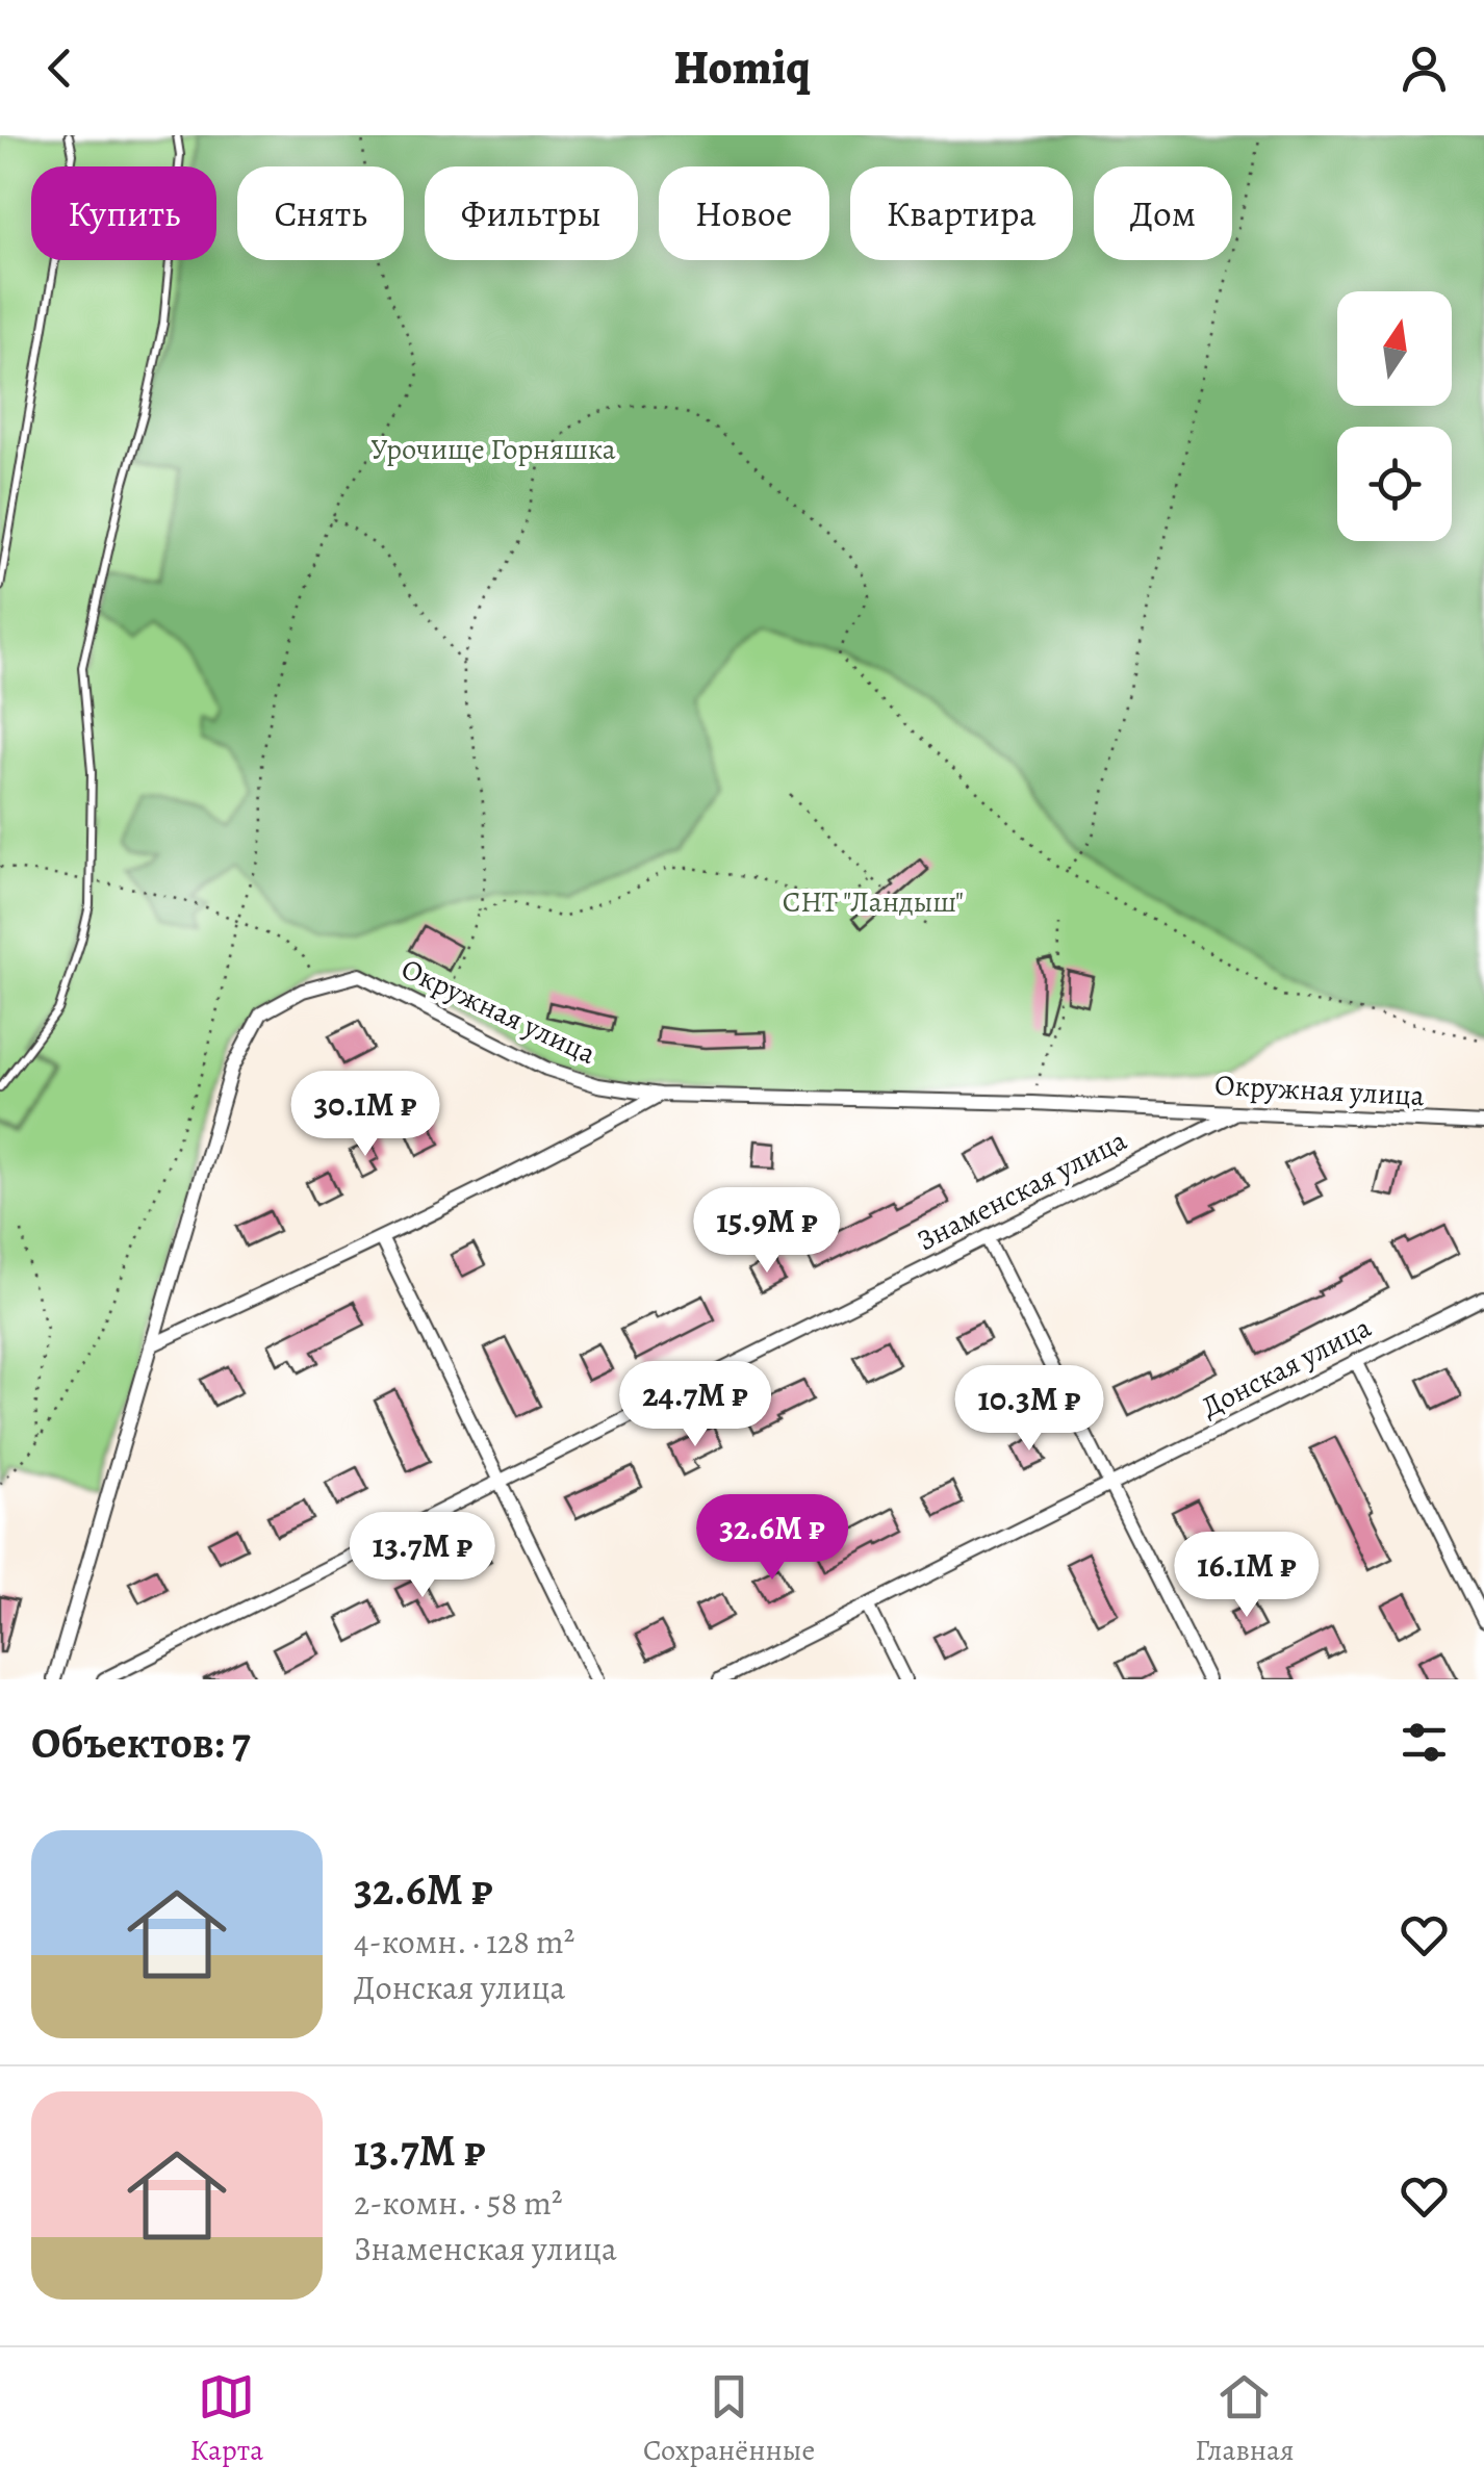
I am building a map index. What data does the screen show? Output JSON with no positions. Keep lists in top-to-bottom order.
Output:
{
  "streets": {
    "street": ["Окружная улица", "Знаменская улица", "Донская улица"]
  },
  "crossings": [
    ["Окружная улица", "Знаменская улица"]
  ],
  "parks": ["Урочище Горняшка", "СНТ \"Ландыш\""],
  "north": "top",
  "page": {
    "header": "Homiq",
    "chip": [
      "Купить",
      "Снять",
      "Фильтры",
      "Новое",
      "Квартира",
      "Дом"
    ],
    "price": [
      "30.1M ₽",
      "15.9M ₽",
      "24.7M ₽",
      "10.3M ₽",
      "32.6M ₽",
      "13.7M ₽",
      "16.1M ₽"
    ],
    "heading": "Объектов: 7",
    "list": [
      {
        "name": "32.6M ₽",
        "note": "4-комн. · 128 m² · Донская улица"
      },
      {
        "name": "13.7M ₽",
        "note": "2-комн. · 58 m² · Знаменская улица"
      }
    ],
    "tabs": ["Карта", "Сохранённые", "Главная"]
  }
}
